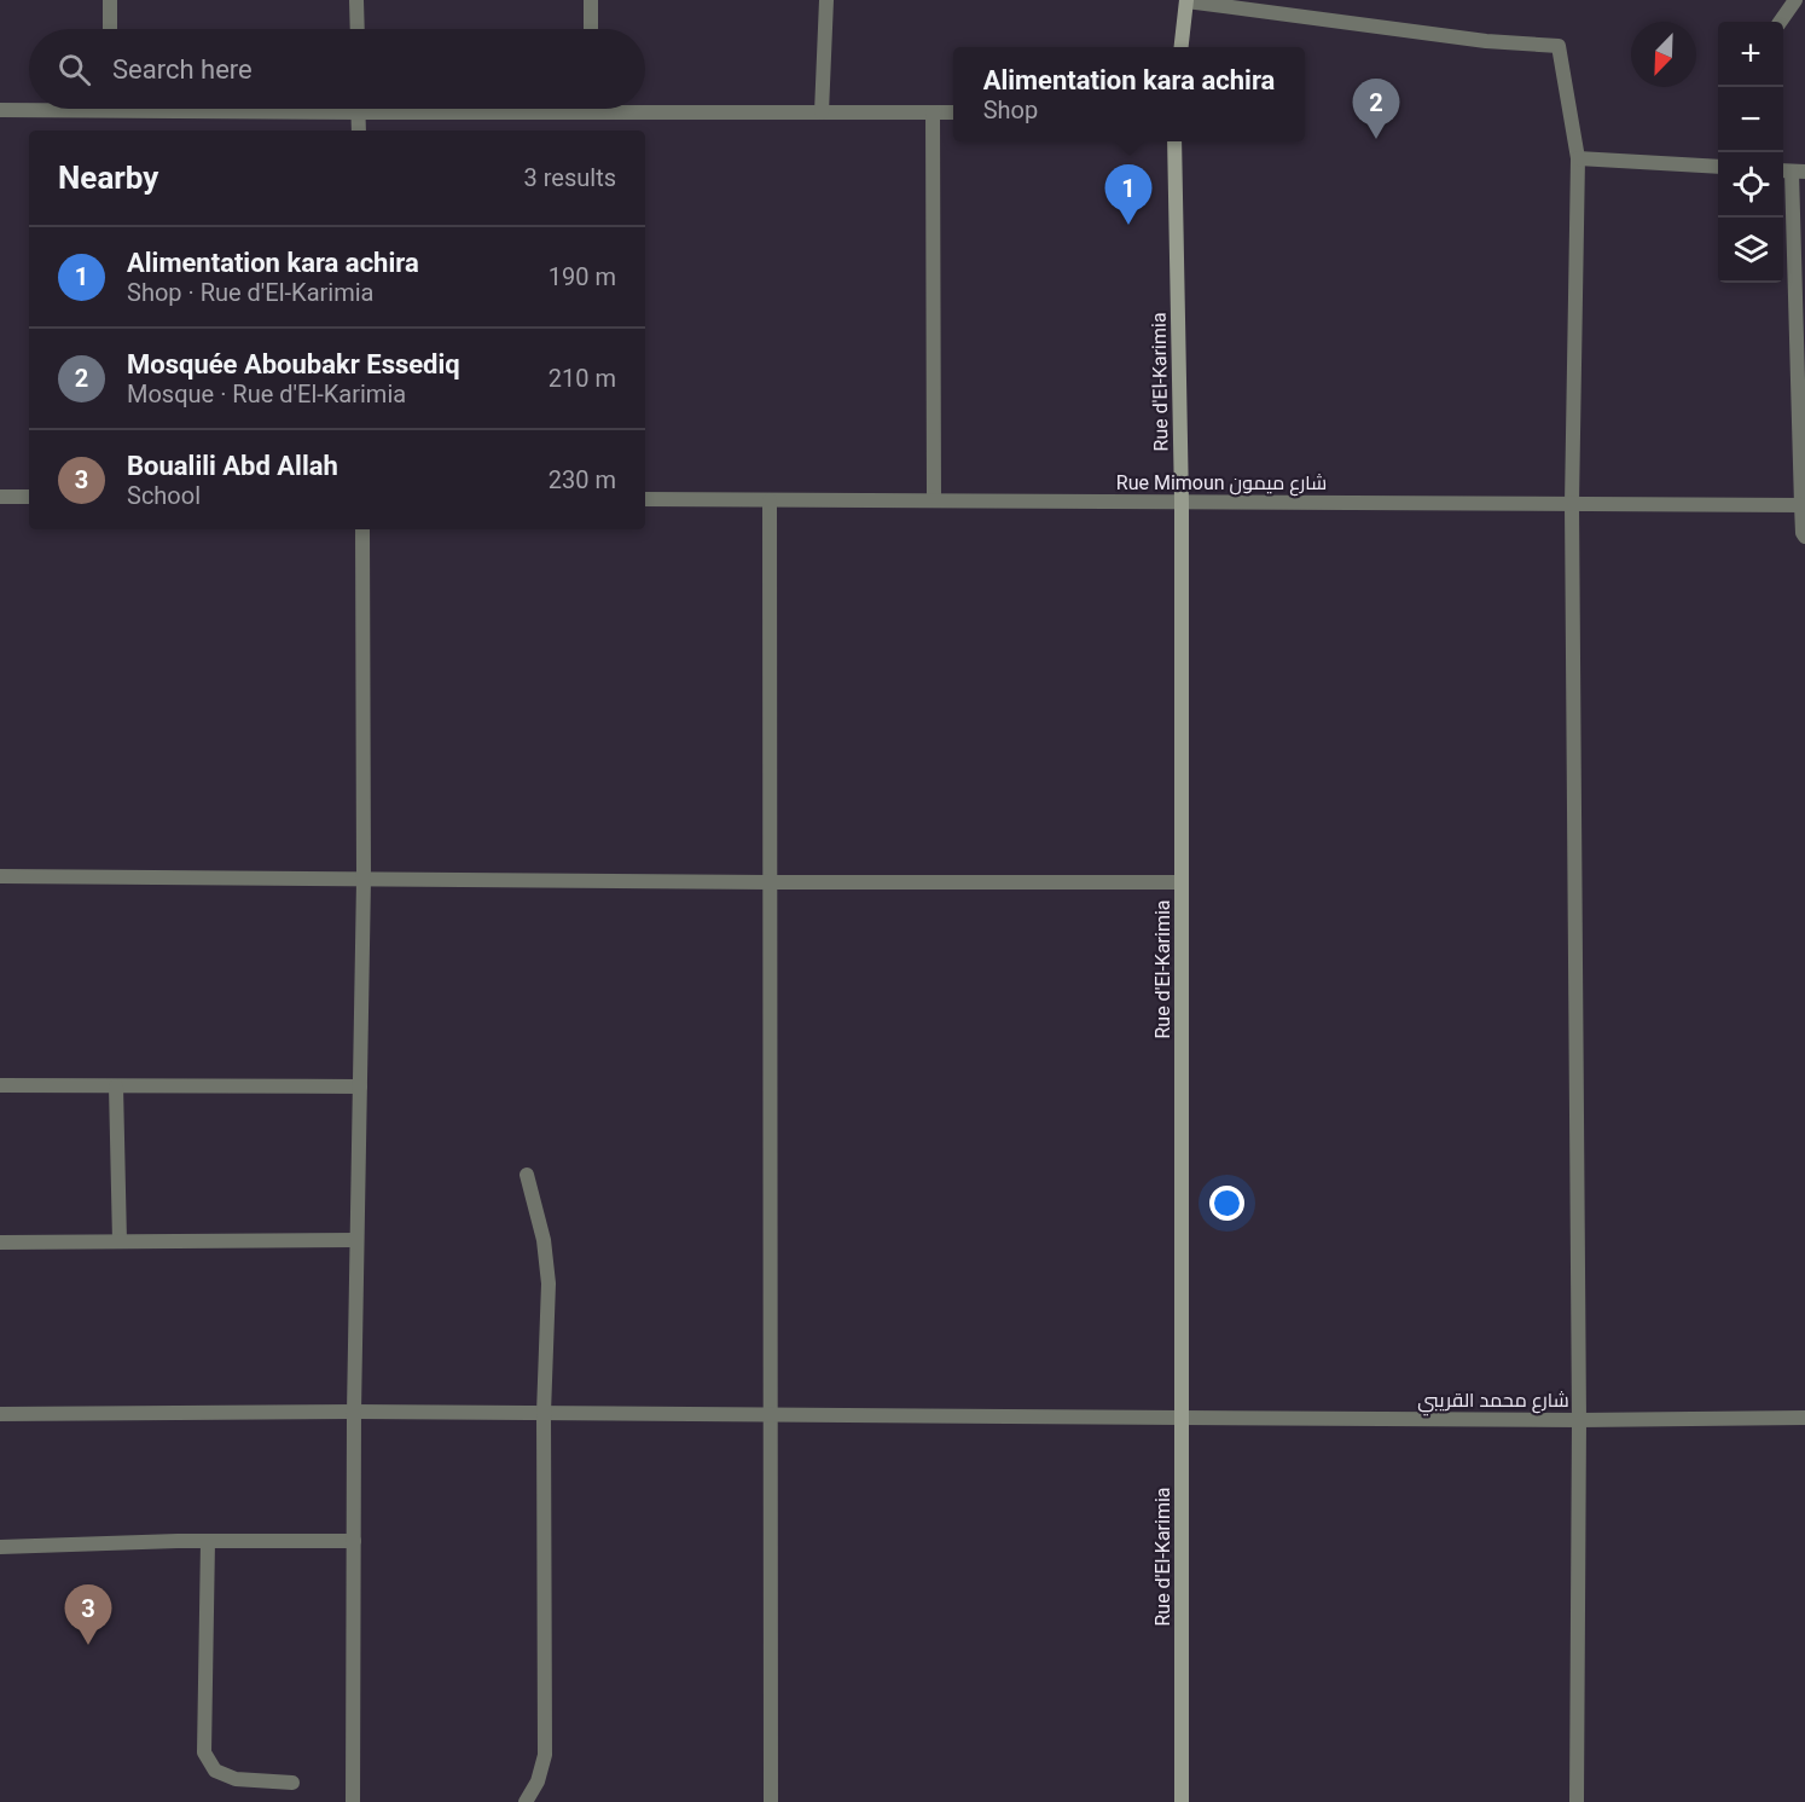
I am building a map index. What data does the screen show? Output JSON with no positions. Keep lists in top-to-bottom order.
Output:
{
  "streets": {
    "main road": ["Rue d'El-Karimia"],
    "street": ["Rue Mimoun شارع ميمون", "شارع محمد القريبي"]
  },
  "crossings": [
    ["Rue d'El-Karimia", "Rue Mimoun شارع ميمون"],
    ["Rue d'El-Karimia", "شارع محمد القريبي"]
  ],
  "north": "bottom left",
  "page": {
    "map_buttons": ["+", "−"],
    "search": "Search here",
    "popup": ["Alimentation kara achira", "Shop"],
    "pins": ["2", "1", "3"],
    "heading": ["Nearby", "3 results"],
    "list": [
      {
        "mark": "1",
        "name": "Alimentation kara achira",
        "note": "Shop · Rue d'El-Karimia",
        "value": "190 m"
      },
      {
        "mark": "2",
        "name": "Mosquée Aboubakr Essediq",
        "note": "Mosque · Rue d'El-Karimia",
        "value": "210 m"
      },
      {
        "mark": "3",
        "name": "Boualili Abd Allah",
        "note": "School",
        "value": "230 m"
      }
    ]
  }
}
